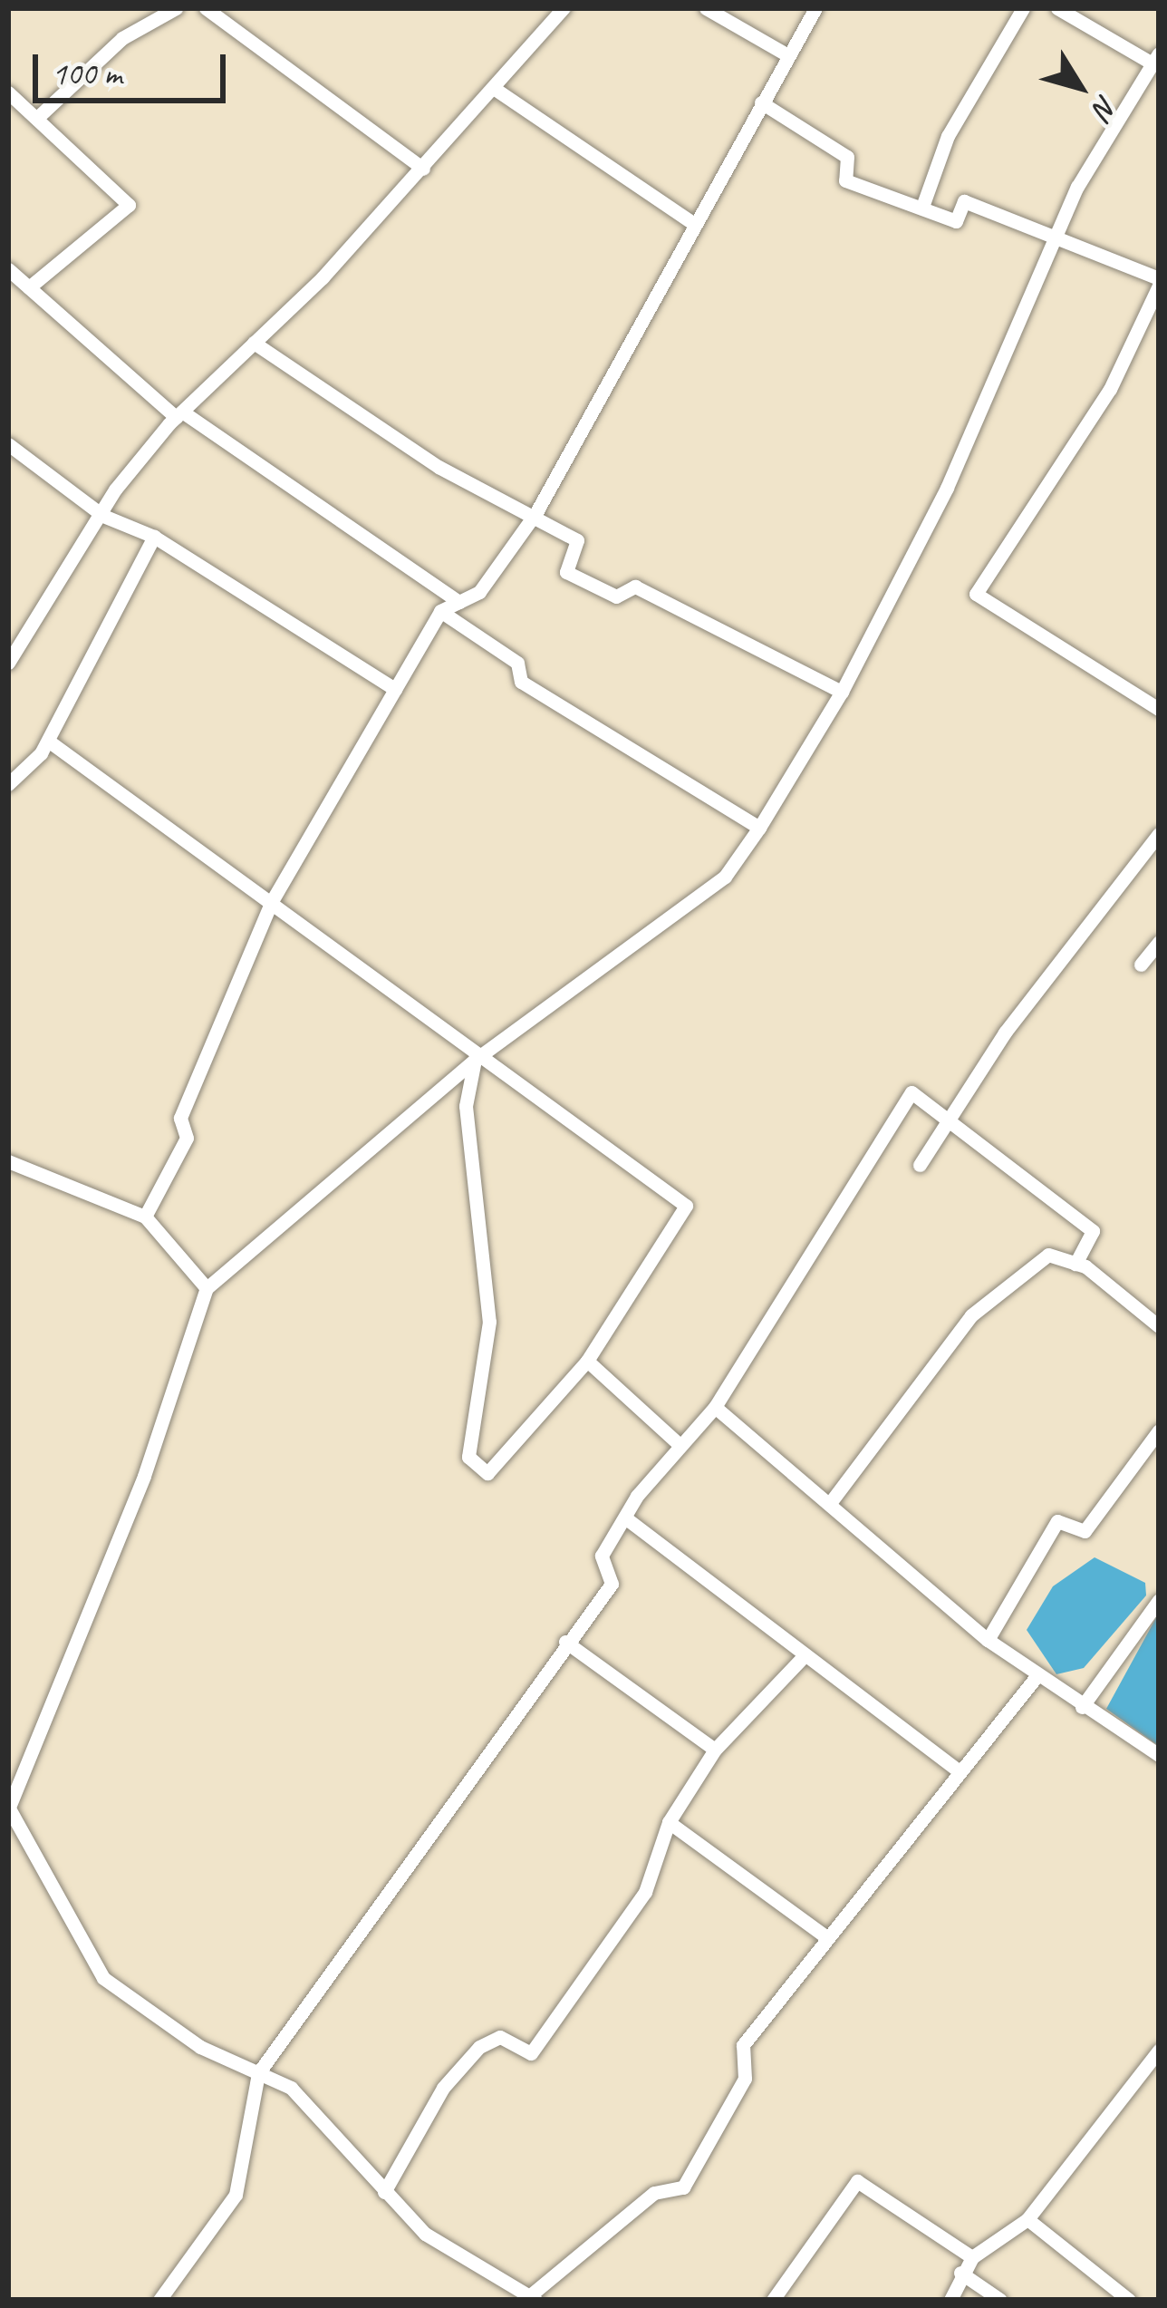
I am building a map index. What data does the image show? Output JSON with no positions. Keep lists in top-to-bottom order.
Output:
{
  "scale_bar": "100 m",
  "north": "bottom right"
}
